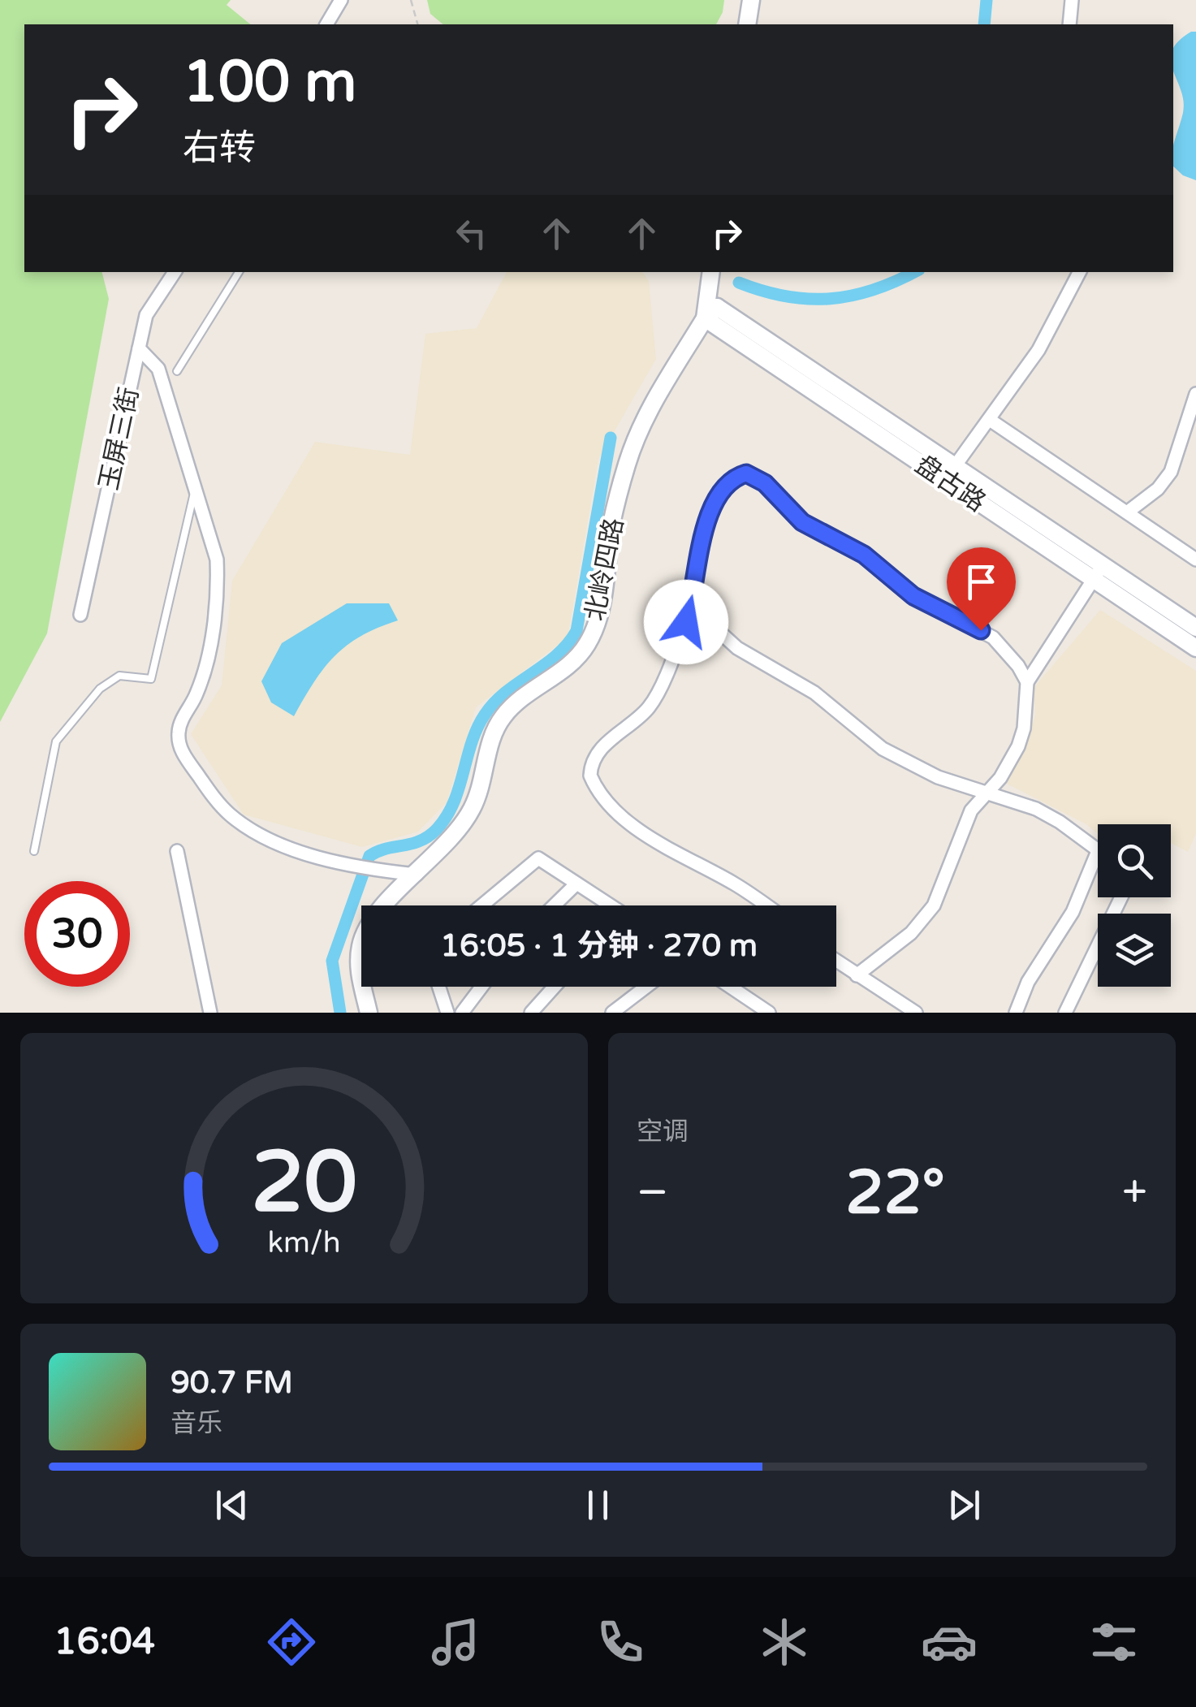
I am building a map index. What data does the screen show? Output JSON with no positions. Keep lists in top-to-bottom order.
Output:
{
  "streets": {
    "street": ["玉屏三街", "盘古路", "北岭四路"]
  },
  "crossings": [
    ["盘古路", "北岭四路"]
  ],
  "page": {
    "turn": ["100 m", "右转"],
    "limit": "30",
    "trip": "16:05 · 1 分钟 · 270 m",
    "tile": "空调",
    "heat": ["−", "22°", "+"],
    "song": ["90.7 FM", "音乐"],
    "tabs": "16:04",
    "gauge": ["20", "km/h"]
  }
}
